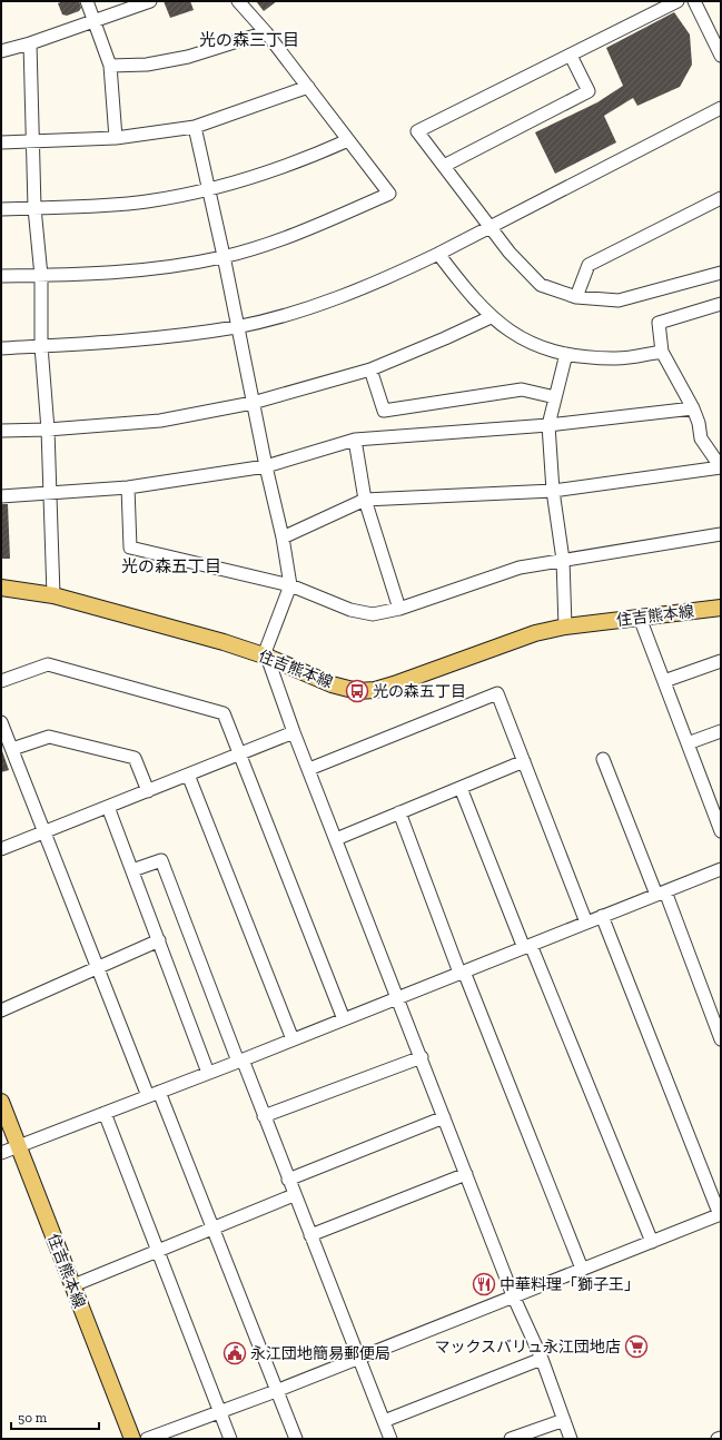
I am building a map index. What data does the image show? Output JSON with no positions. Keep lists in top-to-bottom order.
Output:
{
  "streets": {
    "main road": ["住吉熊本線"]
  },
  "districts": ["光の森三丁目", "光の森五丁目"],
  "places": {
    "bus stop": ["光の森五丁目"],
    "restaurant": ["中華料理「獅子王」"],
    "supermarket": ["マックスバリュ永江団地店"],
    "public building": ["永江団地簡易郵便局"]
  },
  "scale_bar": "50 m"
}
